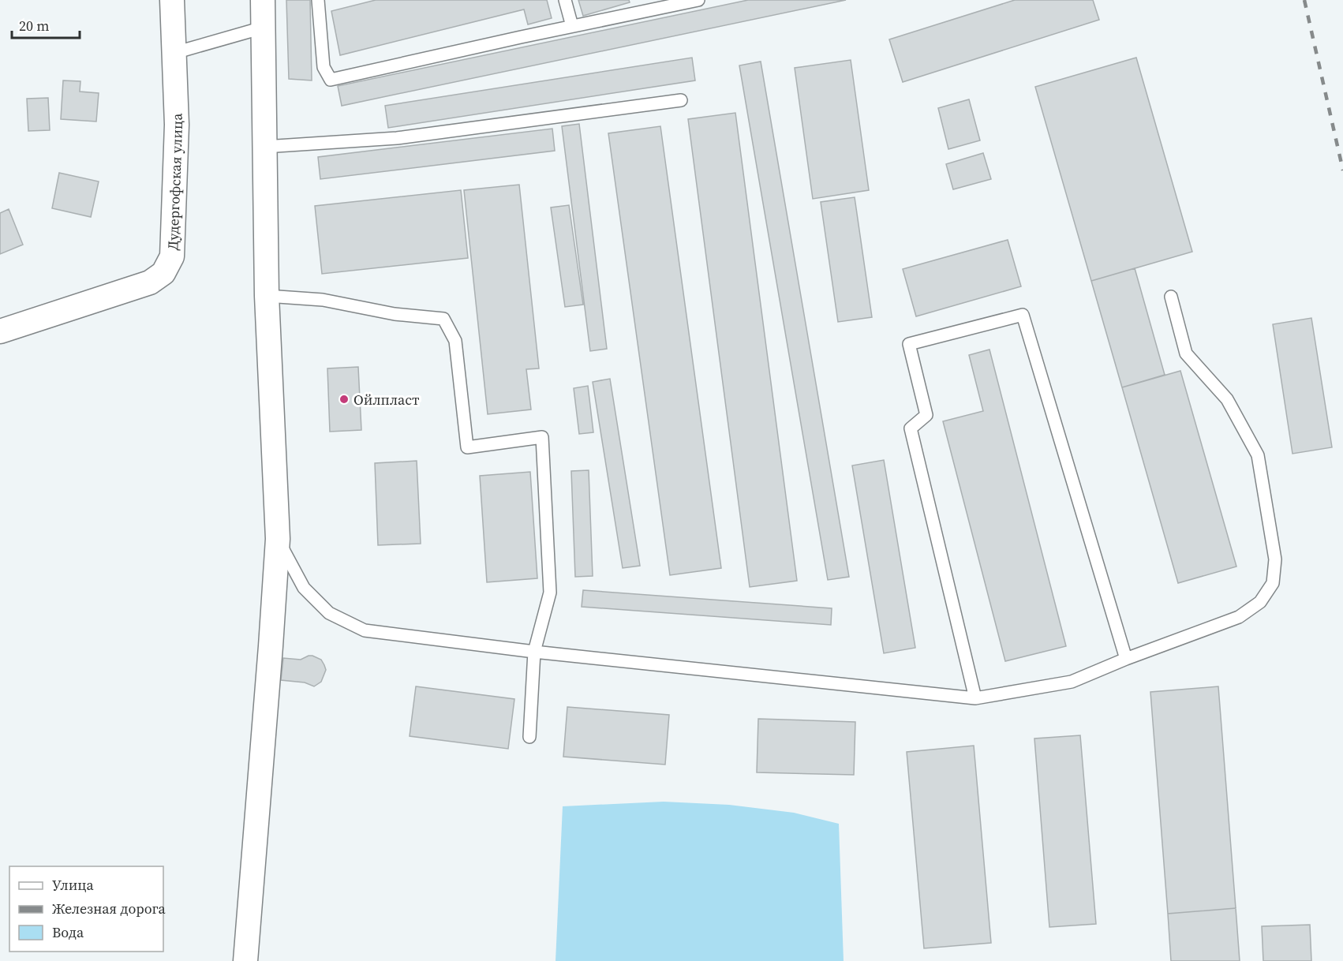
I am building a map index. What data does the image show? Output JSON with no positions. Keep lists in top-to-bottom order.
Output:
{
  "streets": {
    "street": ["Дудергофская улица"]
  },
  "places": ["Ойлпласт"],
  "legend": ["Улица", "Железная дорога", "Вода"],
  "scale_bar": "20 m"
}
